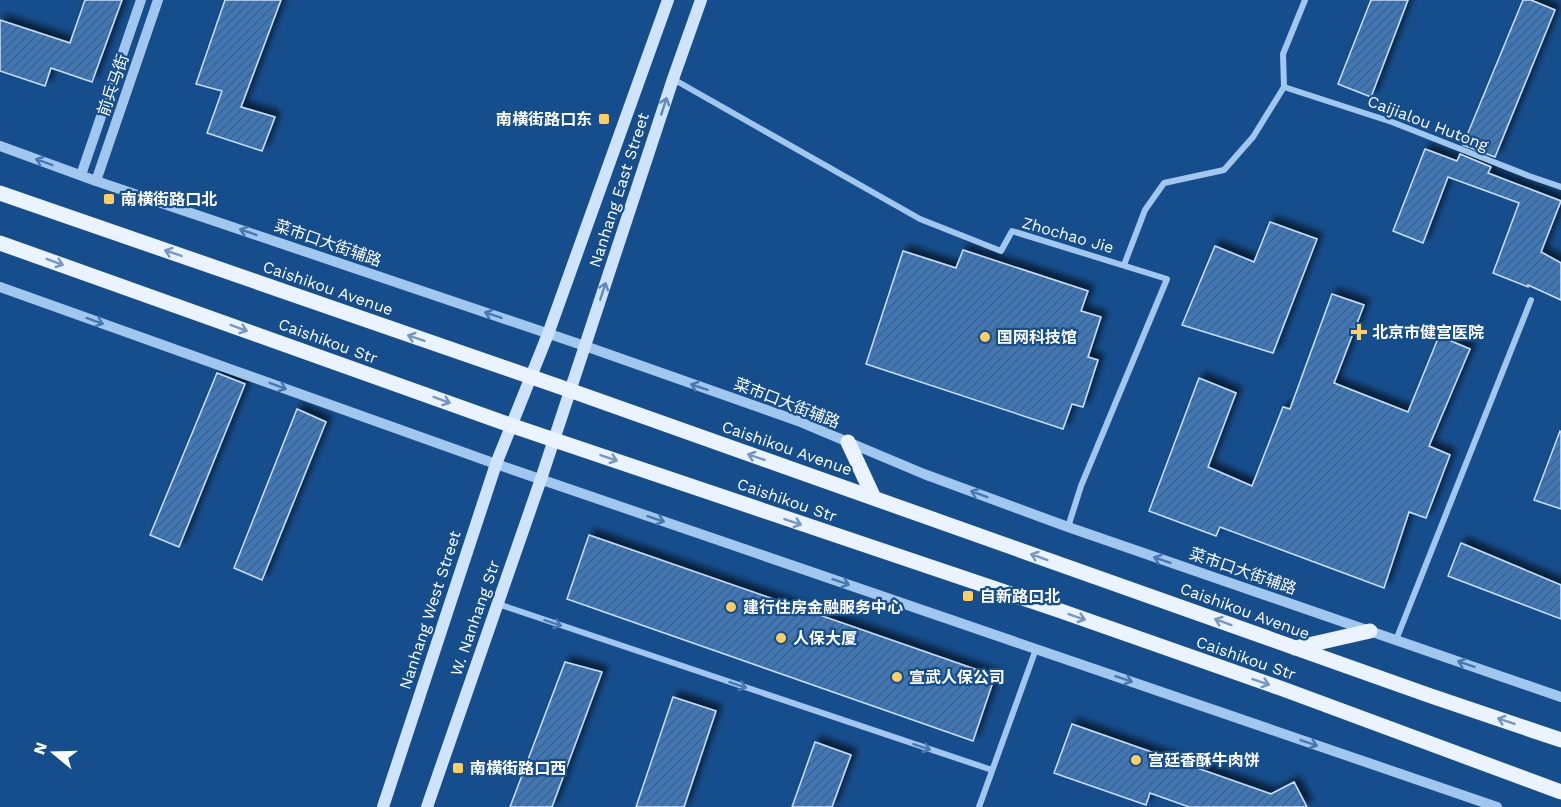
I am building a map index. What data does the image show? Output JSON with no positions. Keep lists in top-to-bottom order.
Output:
{
  "streets": {
    "main road": [
      "Nanhang East Street",
      "Caishikou Avenue",
      "Caishikou Str",
      "Nanhang West Street",
      "W. Nanhang Str"
    ],
    "street": [
      "前兵马街",
      "Caijialou Hutong",
      "Zhochao Jie",
      "菜市口大街辅路"
    ]
  },
  "crossings": [
    ["前兵马街", "菜市口大街辅路"],
    ["Nanhang East Street", "Zhochao Jie"],
    ["Nanhang East Street", "菜市口大街辅路"],
    ["Nanhang East Street", "Caishikou Avenue"],
    ["Nanhang East Street", "Caishikou Str"],
    ["Nanhang East Street", "Nanhang West Street"],
    ["Nanhang East Street", "W. Nanhang Str"],
    ["Zhochao Jie", "菜市口大街辅路"],
    ["Caishikou Str", "Nanhang West Street"],
    ["Caishikou Str", "W. Nanhang Str"]
  ],
  "one_way": ["菜市口大街辅路", "Caishikou Avenue", "Caishikou Str"],
  "places": {
    "transit": [
      "南横街路口东",
      "南横街路口北",
      "自新路口北",
      "南横街路口西"
    ],
    "health": ["北京市健宫医院"],
    "other": [
      "国网科技馆",
      "建行住房金融服务中心",
      "人保大厦",
      "宣武人保公司",
      "宫廷香酥牛肉饼"
    ]
  },
  "north": "left"
}
